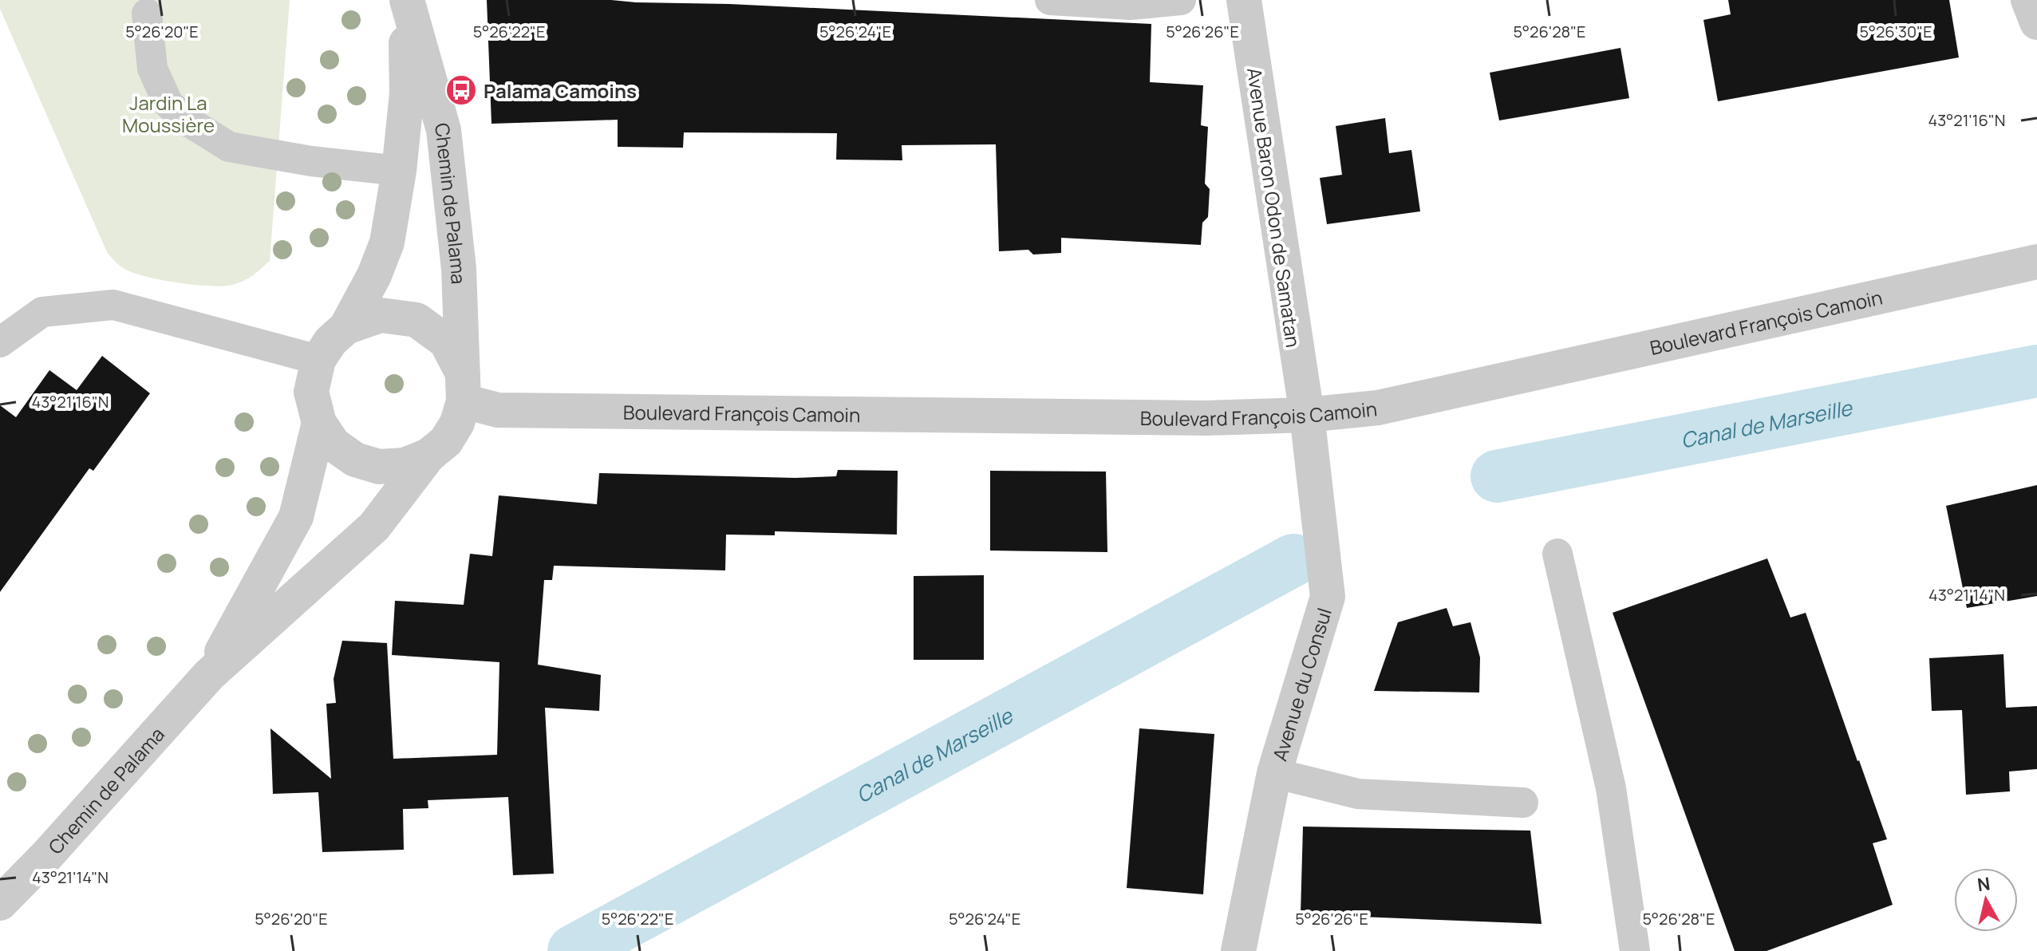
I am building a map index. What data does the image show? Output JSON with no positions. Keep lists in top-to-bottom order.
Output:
{
  "streets": {
    "street": [
      "Chemin de Palama",
      "Avenue Baron Odon de Samatan",
      "Boulevard François Camoin",
      "Avenue du Consul"
    ]
  },
  "crossings": [
    ["Chemin de Palama", "Boulevard François Camoin"],
    ["Avenue Baron Odon de Samatan", "Boulevard François Camoin"],
    ["Avenue Baron Odon de Samatan", "Avenue du Consul"],
    ["Boulevard François Camoin", "Avenue du Consul"]
  ],
  "water": ["Canal de Marseille"],
  "parks": ["Jardin La Moussière"],
  "places": {
    "bus stop": ["Palama Camoins"]
  },
  "north": "top",
  "coordinates": [
    "5°26'20\"E",
    "5°26'22\"E",
    "5°26'24\"E",
    "5°26'26\"E",
    "5°26'28\"E",
    "5°26'30\"E",
    "43°21'16\"N",
    "43°21'14\"N"
  ]
}
